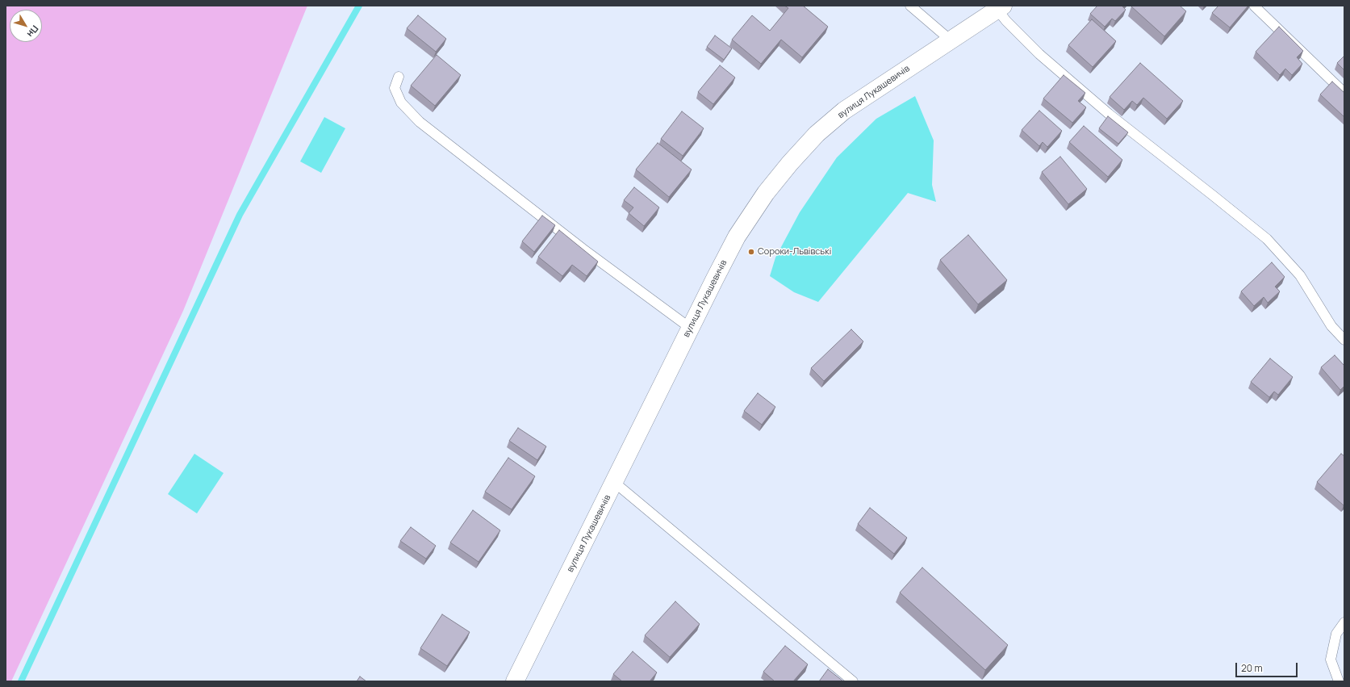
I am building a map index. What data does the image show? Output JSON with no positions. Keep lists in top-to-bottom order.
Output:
{
  "streets": {
    "street": ["вулиця Лукашевичів"]
  },
  "places": ["Сороки-Львівські"],
  "scale_bar": "20 m",
  "north": "bottom right"
}
